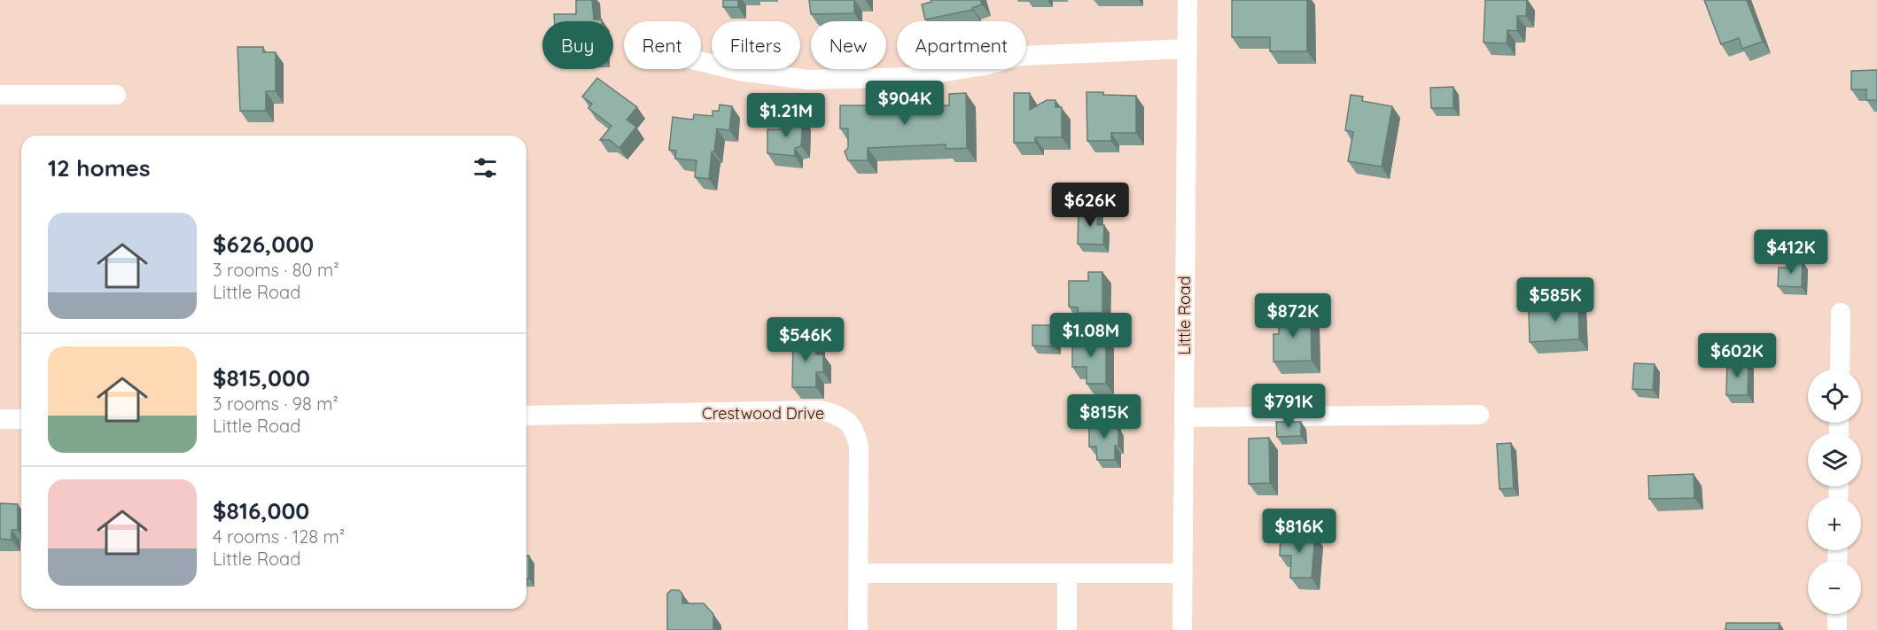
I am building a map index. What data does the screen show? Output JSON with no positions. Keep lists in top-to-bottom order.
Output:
{
  "streets": {
    "street": ["Little Road", "Crestwood Drive"]
  },
  "page": {
    "chip": [
      "Buy",
      "Rent",
      "Filters",
      "New",
      "Apartment"
    ],
    "price": [
      "$904K",
      "$1.21M",
      "$626K",
      "$412K",
      "$585K",
      "$872K",
      "$1.08M",
      "$546K",
      "$602K",
      "$791K",
      "$815K",
      "$816K"
    ],
    "heading": "12 homes",
    "list": [
      {
        "name": "$626,000",
        "note": "3 rooms · 80 m² · Little Road"
      },
      {
        "name": "$815,000",
        "note": "3 rooms · 98 m² · Little Road"
      },
      {
        "name": "$816,000",
        "note": "4 rooms · 128 m² · Little Road"
      }
    ],
    "map_buttons": ["+", "−"]
  }
}
